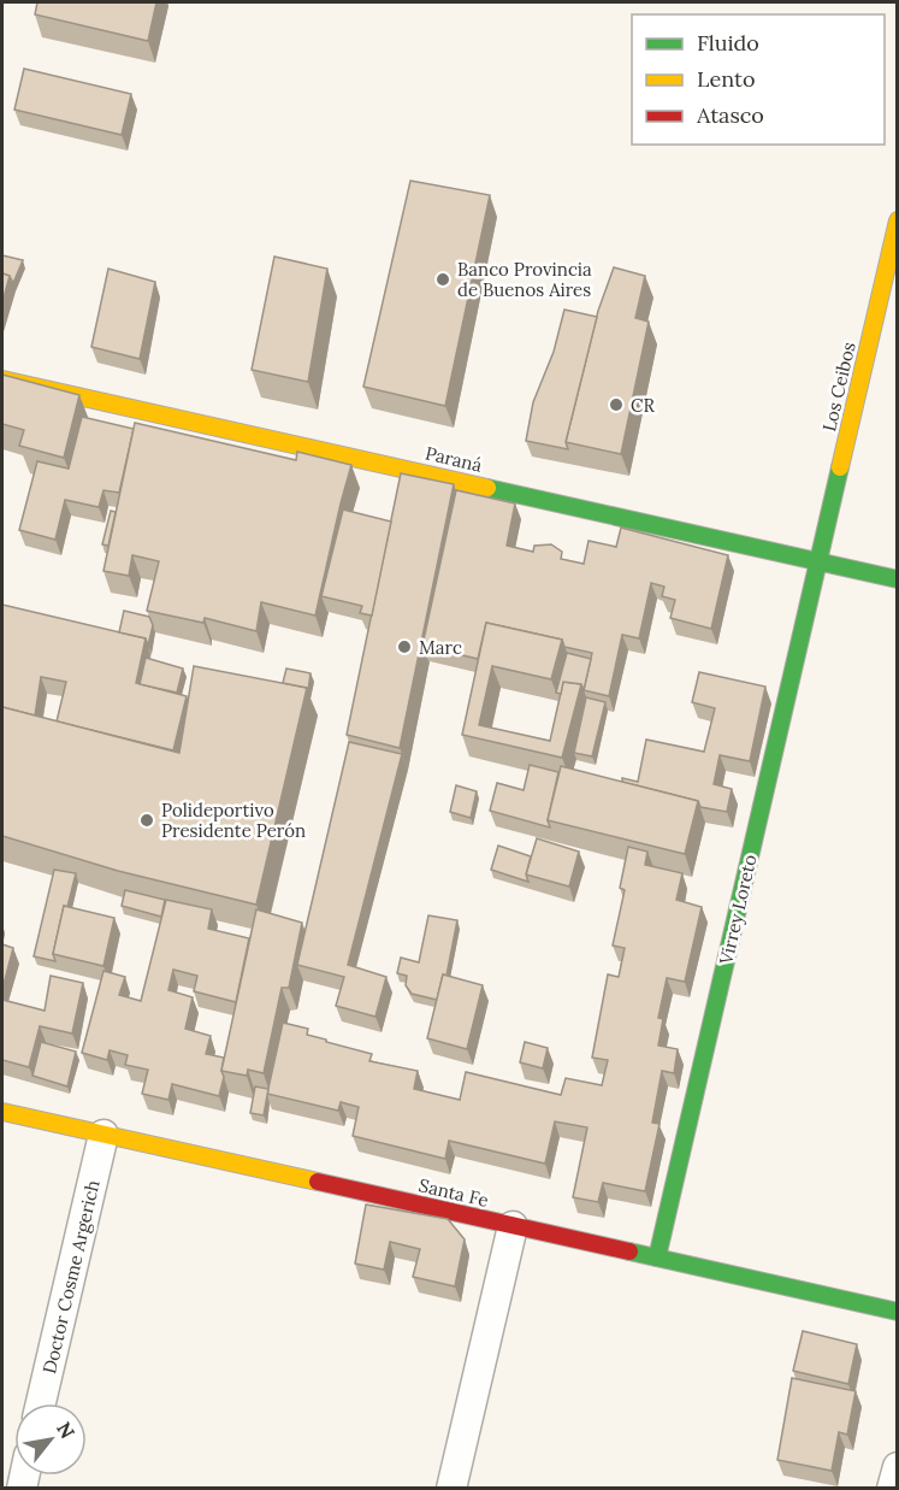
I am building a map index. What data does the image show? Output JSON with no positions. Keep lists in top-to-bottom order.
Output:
{
  "streets": {
    "street": [
      "Los Ceibos",
      "Paraná",
      "Virrey Loreto",
      "Santa Fe",
      "Doctor Cosme Argerich"
    ]
  },
  "crossings": [
    ["Los Ceibos", "Paraná"],
    ["Los Ceibos", "Virrey Loreto"],
    ["Paraná", "Virrey Loreto"],
    ["Virrey Loreto", "Santa Fe"],
    ["Santa Fe", "Doctor Cosme Argerich"]
  ],
  "places": [
    "Banco Provincia de Buenos Aires",
    "CR",
    "Marc",
    "Polideportivo Presidente Perón"
  ],
  "legend": ["Fluido", "Lento", "Atasco"],
  "north": "top right"
}
